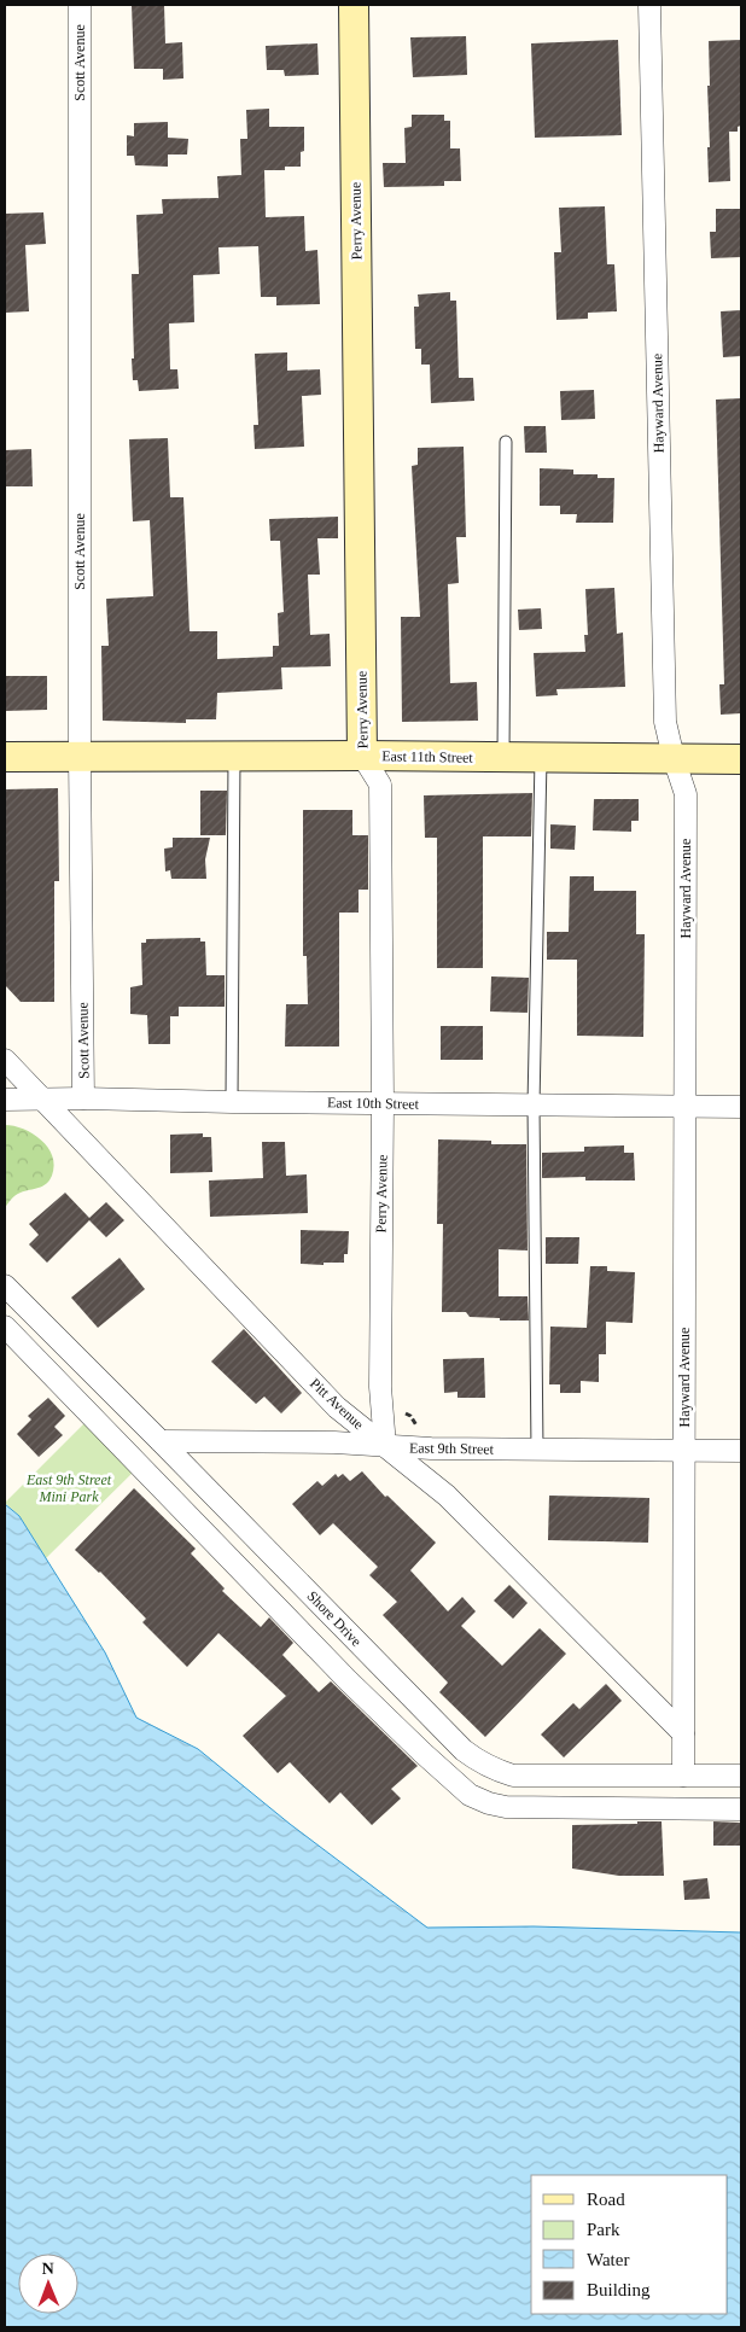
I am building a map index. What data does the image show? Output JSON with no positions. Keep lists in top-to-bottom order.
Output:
{
  "streets": {
    "main road": ["Perry Avenue", "East 11th Street"],
    "street": [
      "Scott Avenue",
      "Hayward Avenue",
      "East 10th Street",
      "Pitt Avenue",
      "East 9th Street",
      "Shore Drive"
    ]
  },
  "crossings": [
    ["Scott Avenue", "East 11th Street"],
    ["Scott Avenue", "East 10th Street"],
    ["Perry Avenue", "East 11th Street"],
    ["Perry Avenue", "East 10th Street"],
    ["Perry Avenue", "Pitt Avenue"],
    ["Perry Avenue", "East 9th Street"],
    ["Hayward Avenue", "East 11th Street"],
    ["Hayward Avenue", "East 10th Street"],
    ["Hayward Avenue", "Pitt Avenue"],
    ["Hayward Avenue", "East 9th Street"],
    ["Hayward Avenue", "Shore Drive"],
    ["East 10th Street", "Pitt Avenue"],
    ["Pitt Avenue", "East 9th Street"],
    ["East 9th Street", "Shore Drive"]
  ],
  "parks": ["East 9th Street Mini Park"],
  "legend": [
    "Road",
    "Park",
    "Water",
    "Building"
  ],
  "north": "top"
}
